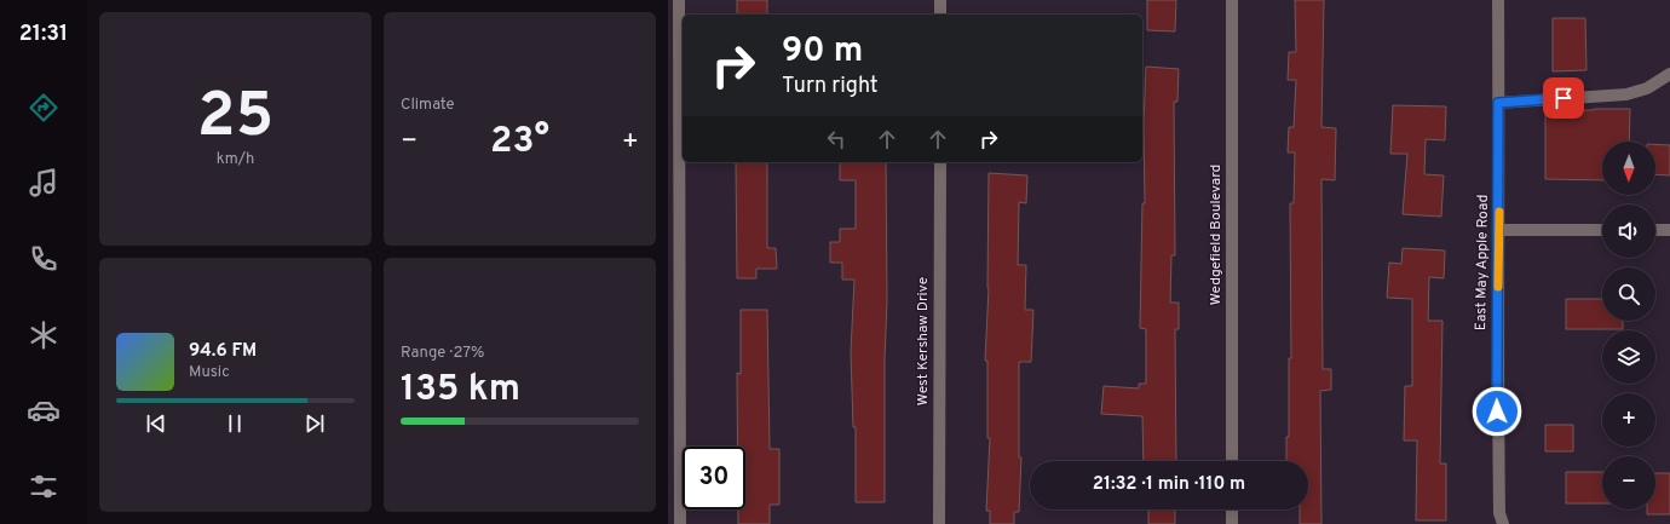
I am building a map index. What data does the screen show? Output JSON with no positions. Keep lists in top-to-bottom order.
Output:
{
  "streets": {
    "street": ["Wedgefield Boulevard", "East May Apple Road", "West Kershaw Drive"]
  },
  "north": "bottom",
  "page": {
    "tabs": "21:31",
    "tile": [
      ["25", "km/h"],
      "Climate",
      ["Range · 27%", "135 km"]
    ],
    "turn": ["90 m", "Turn right"],
    "heat": ["−", "23°", "+"],
    "map_buttons": ["+", "−"],
    "song": ["94.6 FM", "Music"],
    "limit": "30",
    "trip": "21:32 · 1 min · 110 m"
  }
}
